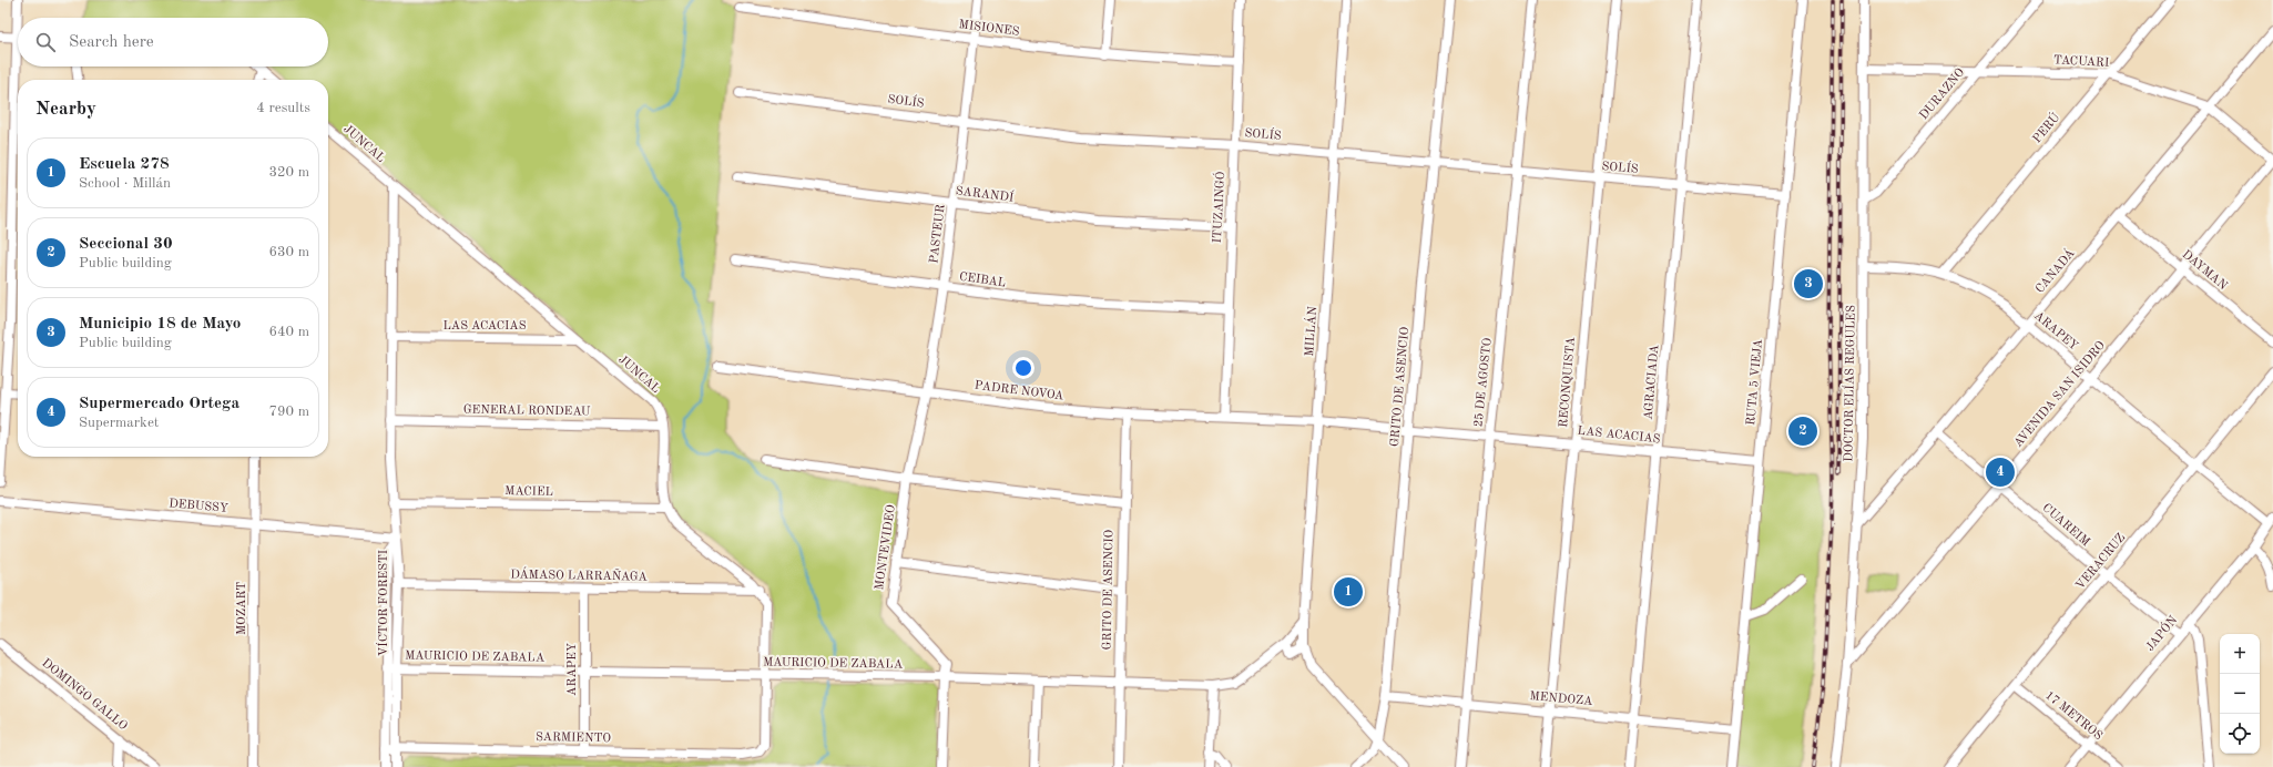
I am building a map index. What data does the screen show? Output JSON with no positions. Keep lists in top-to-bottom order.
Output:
{
  "streets": {
    "street": [
      "MISIONES",
      "TACUARI",
      "DURAZNO",
      "SOLÍS",
      "PERÚ",
      "JUNCAL",
      "SARANDÍ",
      "ITUZAINGÓ",
      "PASTEUR",
      "DAYMAN",
      "CANADÁ",
      "CEIBAL",
      "LAS ACACIAS",
      "MILLÁN",
      "ARAPEY",
      "25 DE AGOSTO",
      "RECONQUISTA",
      "AGRACIADA",
      "RUTA 5 VIEJA",
      "DOCTOR ELÍAS REGULES",
      "GRITO DE ASENCIO",
      "PADRE NOVOA",
      "AVENIDA SAN ISIDRO",
      "GENERAL RONDEAU",
      "MACIEL",
      "DEBUSSY",
      "CUAREIM",
      "MONTEVIDEO",
      "VERACRUZ",
      "DÁMASO LARRAÑAGA",
      "VÍCTOR FORESTI",
      "MOZART",
      "JAPÓN",
      "MAURICIO DE ZABALA",
      "DOMINGO GALLO",
      "MENDOZA",
      "17 METROS",
      "SARMIENTO"
    ]
  },
  "crossings": [
    ["MISIONES", "ITUZAINGÓ"],
    ["MISIONES", "PASTEUR"],
    ["TACUARI", "DURAZNO"],
    ["TACUARI", "PERÚ"],
    ["TACUARI", "CANADÁ"],
    ["TACUARI", "DOCTOR ELÍAS REGULES"],
    ["TACUARI", "AVENIDA SAN ISIDRO"],
    ["DURAZNO", "DOCTOR ELÍAS REGULES"],
    ["SOLÍS", "ITUZAINGÓ"],
    ["SOLÍS", "PASTEUR"],
    ["SOLÍS", "MILLÁN"],
    ["SOLÍS", "25 DE AGOSTO"],
    ["SOLÍS", "RECONQUISTA"],
    ["SOLÍS", "AGRACIADA"],
    ["SOLÍS", "RUTA 5 VIEJA"],
    ["SOLÍS", "GRITO DE ASENCIO"],
    ["PERÚ", "ARAPEY"],
    ["JUNCAL", "LAS ACACIAS"],
    ["JUNCAL", "GENERAL RONDEAU"],
    ["JUNCAL", "MACIEL"],
    ["JUNCAL", "DÁMASO LARRAÑAGA"],
    ["SARANDÍ", "ITUZAINGÓ"],
    ["SARANDÍ", "PASTEUR"],
    ["ITUZAINGÓ", "CEIBAL"],
    ["ITUZAINGÓ", "PADRE NOVOA"],
    ["PASTEUR", "CEIBAL"],
    ["PASTEUR", "PADRE NOVOA"],
    ["PASTEUR", "MONTEVIDEO"],
    ["DAYMAN", "CANADÁ"],
    ["DAYMAN", "AVENIDA SAN ISIDRO"],
    ["CANADÁ", "ARAPEY"],
    ["CANADÁ", "DOCTOR ELÍAS REGULES"],
    ["CANADÁ", "CUAREIM"],
    ["LAS ACACIAS", "MILLÁN"],
    ["LAS ACACIAS", "25 DE AGOSTO"],
    ["LAS ACACIAS", "RECONQUISTA"],
    ["LAS ACACIAS", "AGRACIADA"],
    ["LAS ACACIAS", "RUTA 5 VIEJA"],
    ["LAS ACACIAS", "GRITO DE ASENCIO"],
    ["LAS ACACIAS", "PADRE NOVOA"],
    ["MILLÁN", "PADRE NOVOA"],
    ["MILLÁN", "MAURICIO DE ZABALA"],
    ["ARAPEY", "DOCTOR ELÍAS REGULES"],
    ["ARAPEY", "AVENIDA SAN ISIDRO"],
    ["ARAPEY", "VERACRUZ"],
    ["ARAPEY", "DÁMASO LARRAÑAGA"],
    ["ARAPEY", "JAPÓN"],
    ["ARAPEY", "MAURICIO DE ZABALA"],
    ["ARAPEY", "SARMIENTO"],
    ["25 DE AGOSTO", "MENDOZA"],
    ["RECONQUISTA", "MENDOZA"],
    ["AGRACIADA", "MENDOZA"],
    ["RUTA 5 VIEJA", "MENDOZA"],
    ["DOCTOR ELÍAS REGULES", "AVENIDA SAN ISIDRO"],
    ["GRITO DE ASENCIO", "PADRE NOVOA"],
    ["GRITO DE ASENCIO", "MAURICIO DE ZABALA"],
    ["GRITO DE ASENCIO", "MENDOZA"],
    ["PADRE NOVOA", "MONTEVIDEO"],
    ["AVENIDA SAN ISIDRO", "CUAREIM"],
    ["DEBUSSY", "VÍCTOR FORESTI"],
    ["DEBUSSY", "MOZART"],
    ["CUAREIM", "VERACRUZ"],
    ["CUAREIM", "JAPÓN"],
    ["MONTEVIDEO", "MAURICIO DE ZABALA"],
    ["VERACRUZ", "17 METROS"],
    ["DÁMASO LARRAÑAGA", "VÍCTOR FORESTI"],
    ["VÍCTOR FORESTI", "MAURICIO DE ZABALA"],
    ["VÍCTOR FORESTI", "SARMIENTO"],
    ["JAPÓN", "17 METROS"],
    ["MAURICIO DE ZABALA", "SARMIENTO"]
  ],
  "page": {
    "search": "Search here",
    "heading": ["Nearby", "4 results"],
    "list": [
      {
        "mark": "1",
        "name": "Escuela 278",
        "note": "School · Millán",
        "value": "320 m"
      },
      {
        "mark": "2",
        "name": "Seccional 30",
        "note": "Public building",
        "value": "630 m"
      },
      {
        "mark": "3",
        "name": "Municipio 18 de Mayo",
        "note": "Public building",
        "value": "640 m"
      },
      {
        "mark": "4",
        "name": "Supermercado Ortega",
        "note": "Supermarket",
        "value": "790 m"
      }
    ],
    "pins": [
      "3",
      "2",
      "4",
      "1"
    ],
    "map_buttons": ["+", "−"]
  }
}
